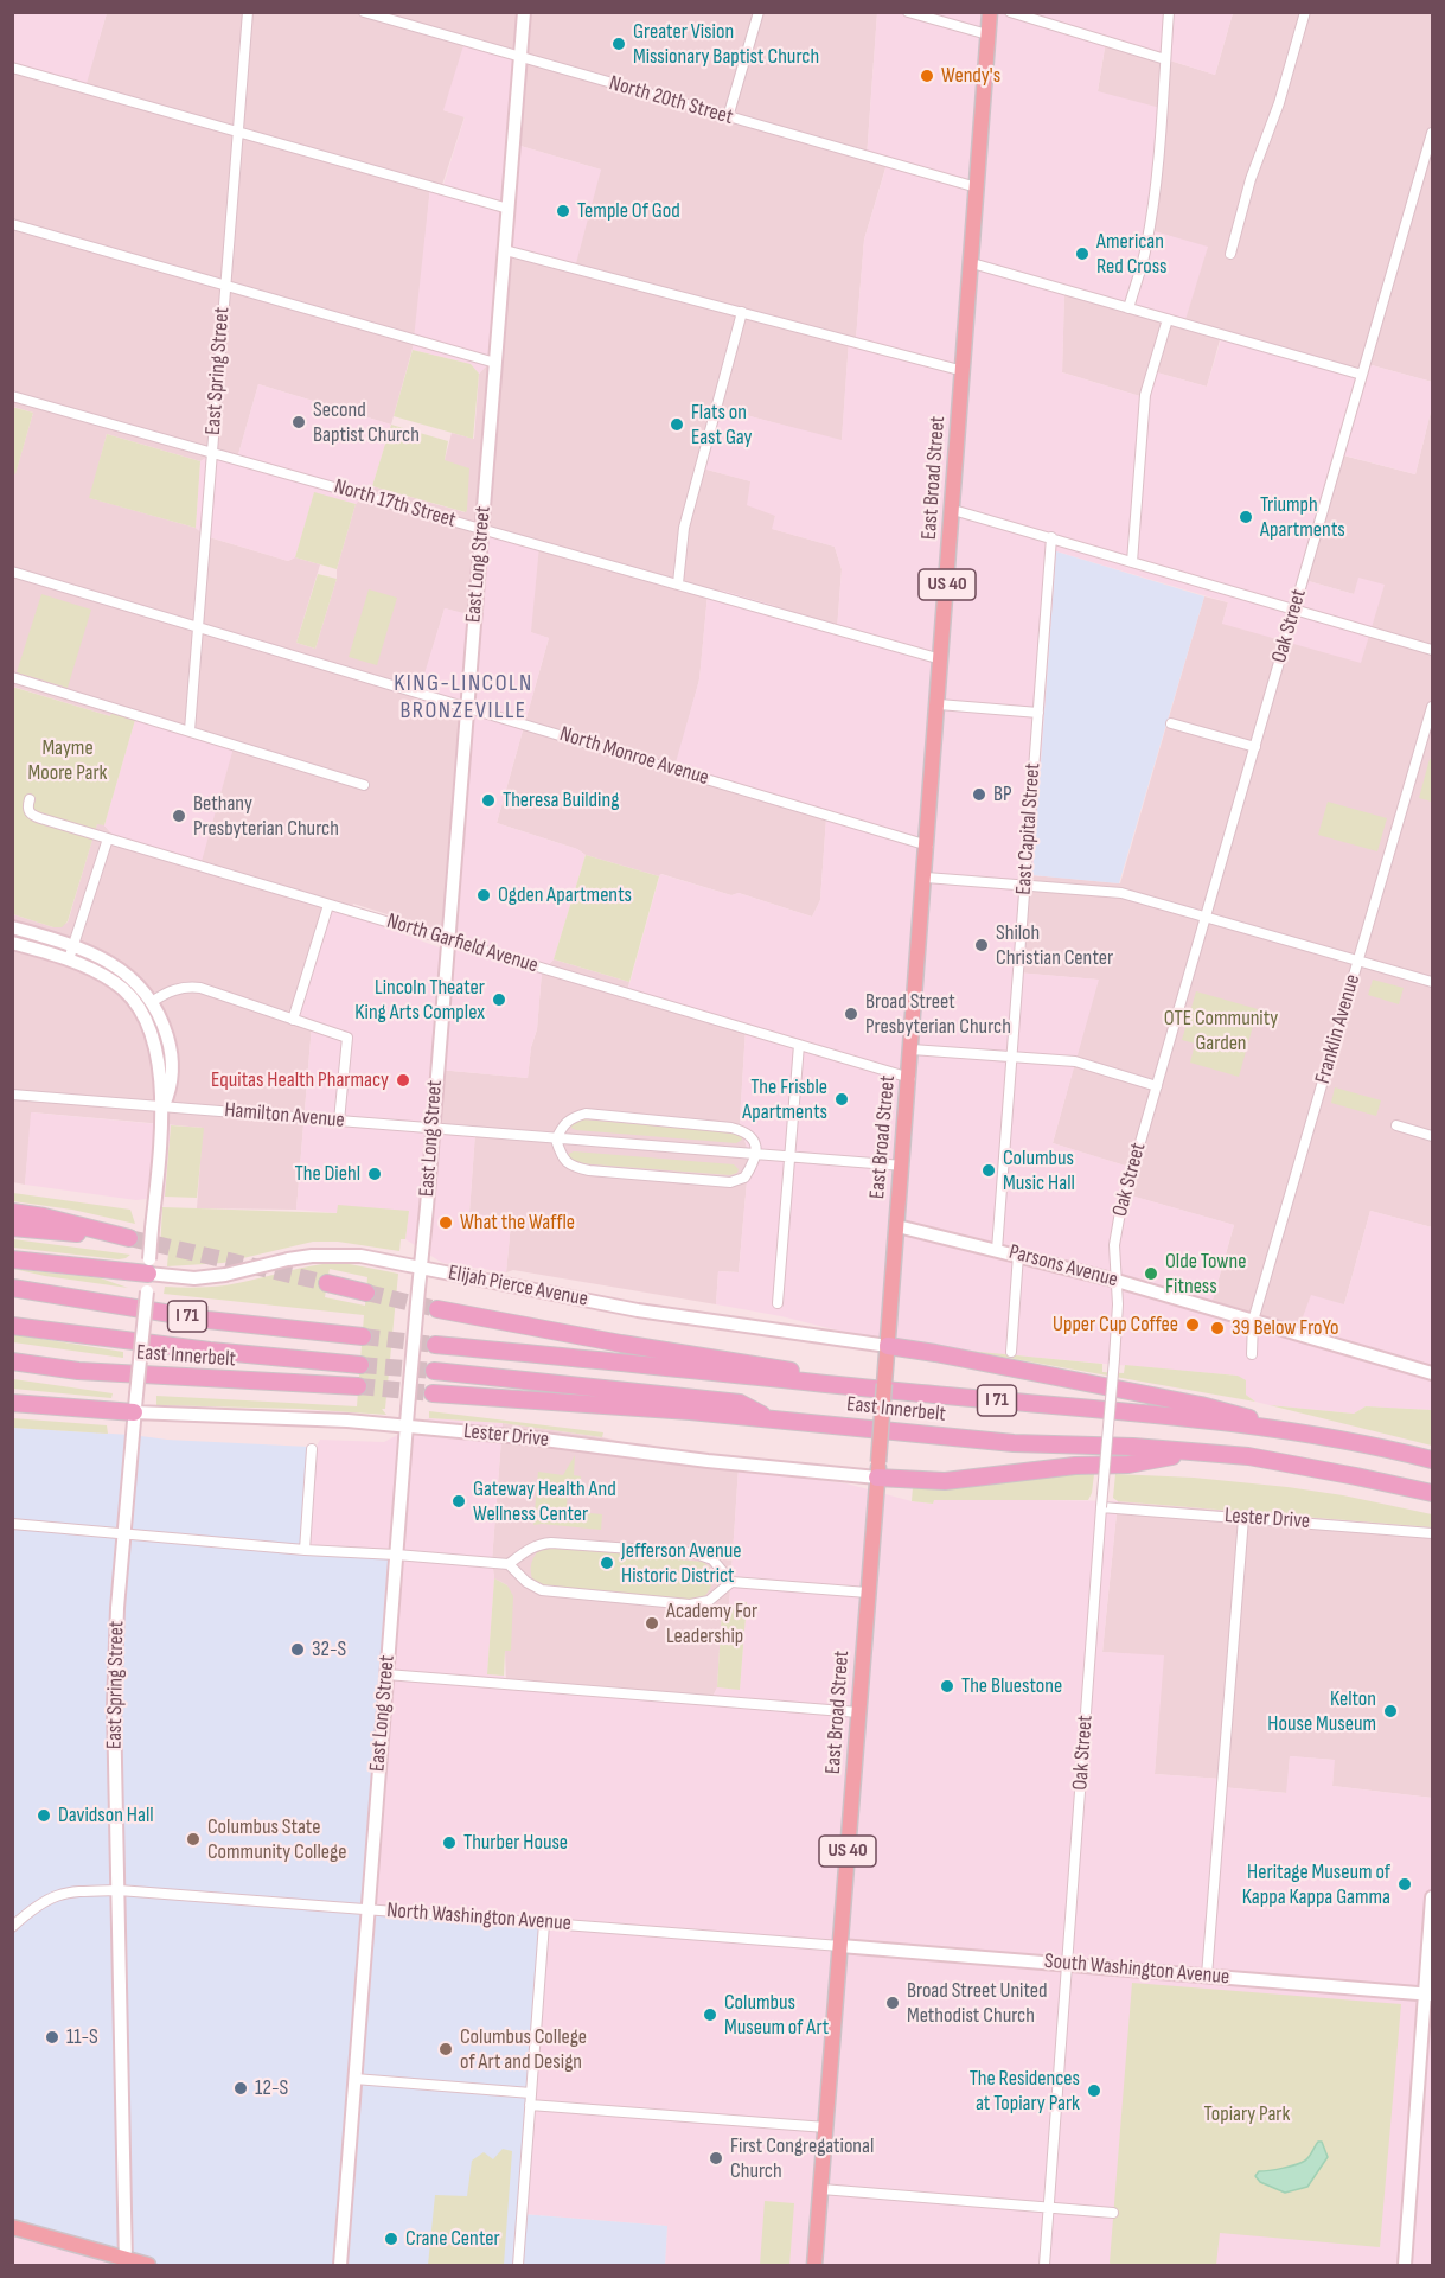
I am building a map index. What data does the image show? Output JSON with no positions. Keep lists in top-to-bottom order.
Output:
{
  "streets": {
    "highway": ["I 71", "East Innerbelt"],
    "main road": ["East Broad Street", "US 40"],
    "street": [
      "North 20th Street",
      "East Spring Street",
      "North 17th Street",
      "East Long Street",
      "Oak Street",
      "North Monroe Avenue",
      "East Capital Street",
      "North Garfield Avenue",
      "Franklin Avenue",
      "Hamilton Avenue",
      "Parsons Avenue",
      "Elijah Pierce Avenue",
      "Lester Drive",
      "North Washington Avenue",
      "South Washington Avenue"
    ]
  },
  "crossings": [
    ["North 20th Street", "East Broad Street"],
    ["North 20th Street", "East Long Street"],
    ["East Spring Street", "North 17th Street"],
    ["East Spring Street", "North Monroe Avenue"],
    ["East Spring Street", "Hamilton Avenue"],
    ["East Spring Street", "Elijah Pierce Avenue"],
    ["East Spring Street", "Lester Drive"],
    ["East Spring Street", "North Washington Avenue"],
    ["East Broad Street", "North 17th Street"],
    ["East Broad Street", "North Monroe Avenue"],
    ["East Broad Street", "North Garfield Avenue"],
    ["East Broad Street", "Hamilton Avenue"],
    ["East Broad Street", "Parsons Avenue"],
    ["East Broad Street", "Elijah Pierce Avenue"],
    ["East Broad Street", "Lester Drive"],
    ["East Broad Street", "North Washington Avenue"],
    ["East Broad Street", "South Washington Avenue"],
    ["North 17th Street", "East Long Street"],
    ["East Long Street", "North Monroe Avenue"],
    ["East Long Street", "North Garfield Avenue"],
    ["East Long Street", "Hamilton Avenue"],
    ["East Long Street", "Elijah Pierce Avenue"],
    ["East Long Street", "Lester Drive"],
    ["East Long Street", "North Washington Avenue"],
    ["Oak Street", "Parsons Avenue"],
    ["Oak Street", "Lester Drive"],
    ["Oak Street", "South Washington Avenue"],
    ["East Capital Street", "Parsons Avenue"],
    ["Franklin Avenue", "Parsons Avenue"],
    ["North Washington Avenue", "South Washington Avenue"]
  ],
  "districts": ["KING-LINCOLN BRONZEVILLE"],
  "parks": ["Mayme Moore Park", "OTE Community Garden", "Topiary Park"],
  "places": [
    "Greater Vision Missionary Baptist Church",
    "Wendy's",
    "Temple Of God",
    "American Red Cross",
    "Second Baptist Church",
    "Flats on East Gay",
    "Triumph Apartments",
    "BP",
    "Theresa Building",
    "Bethany Presbyterian Church",
    "Ogden Apartments",
    "Shiloh Christian Center",
    "Lincoln Theater King Arts Complex",
    "Broad Street Presbyterian Church",
    "Equitas Health Pharmacy",
    "The Frisble Apartments",
    "Columbus Music Hall",
    "The Diehl",
    "What the Waffle",
    "Olde Towne Fitness",
    "Upper Cup Coffee",
    "39 Below FroYo",
    "Gateway Health And Wellness Center",
    "Jefferson Avenue Historic District",
    "Academy For Leadership",
    "32-S",
    "The Bluestone",
    "Kelton House Museum",
    "Davidson Hall",
    "Columbus State Community College",
    "Thurber House",
    "Heritage Museum of Kappa Kappa Gamma",
    "Broad Street United Methodist Church",
    "Columbus Museum of Art",
    "11-S",
    "Columbus College of Art and Design",
    "12-S",
    "The Residences at Topiary Park",
    "First Congregational Church",
    "Crane Center"
  ]
}
